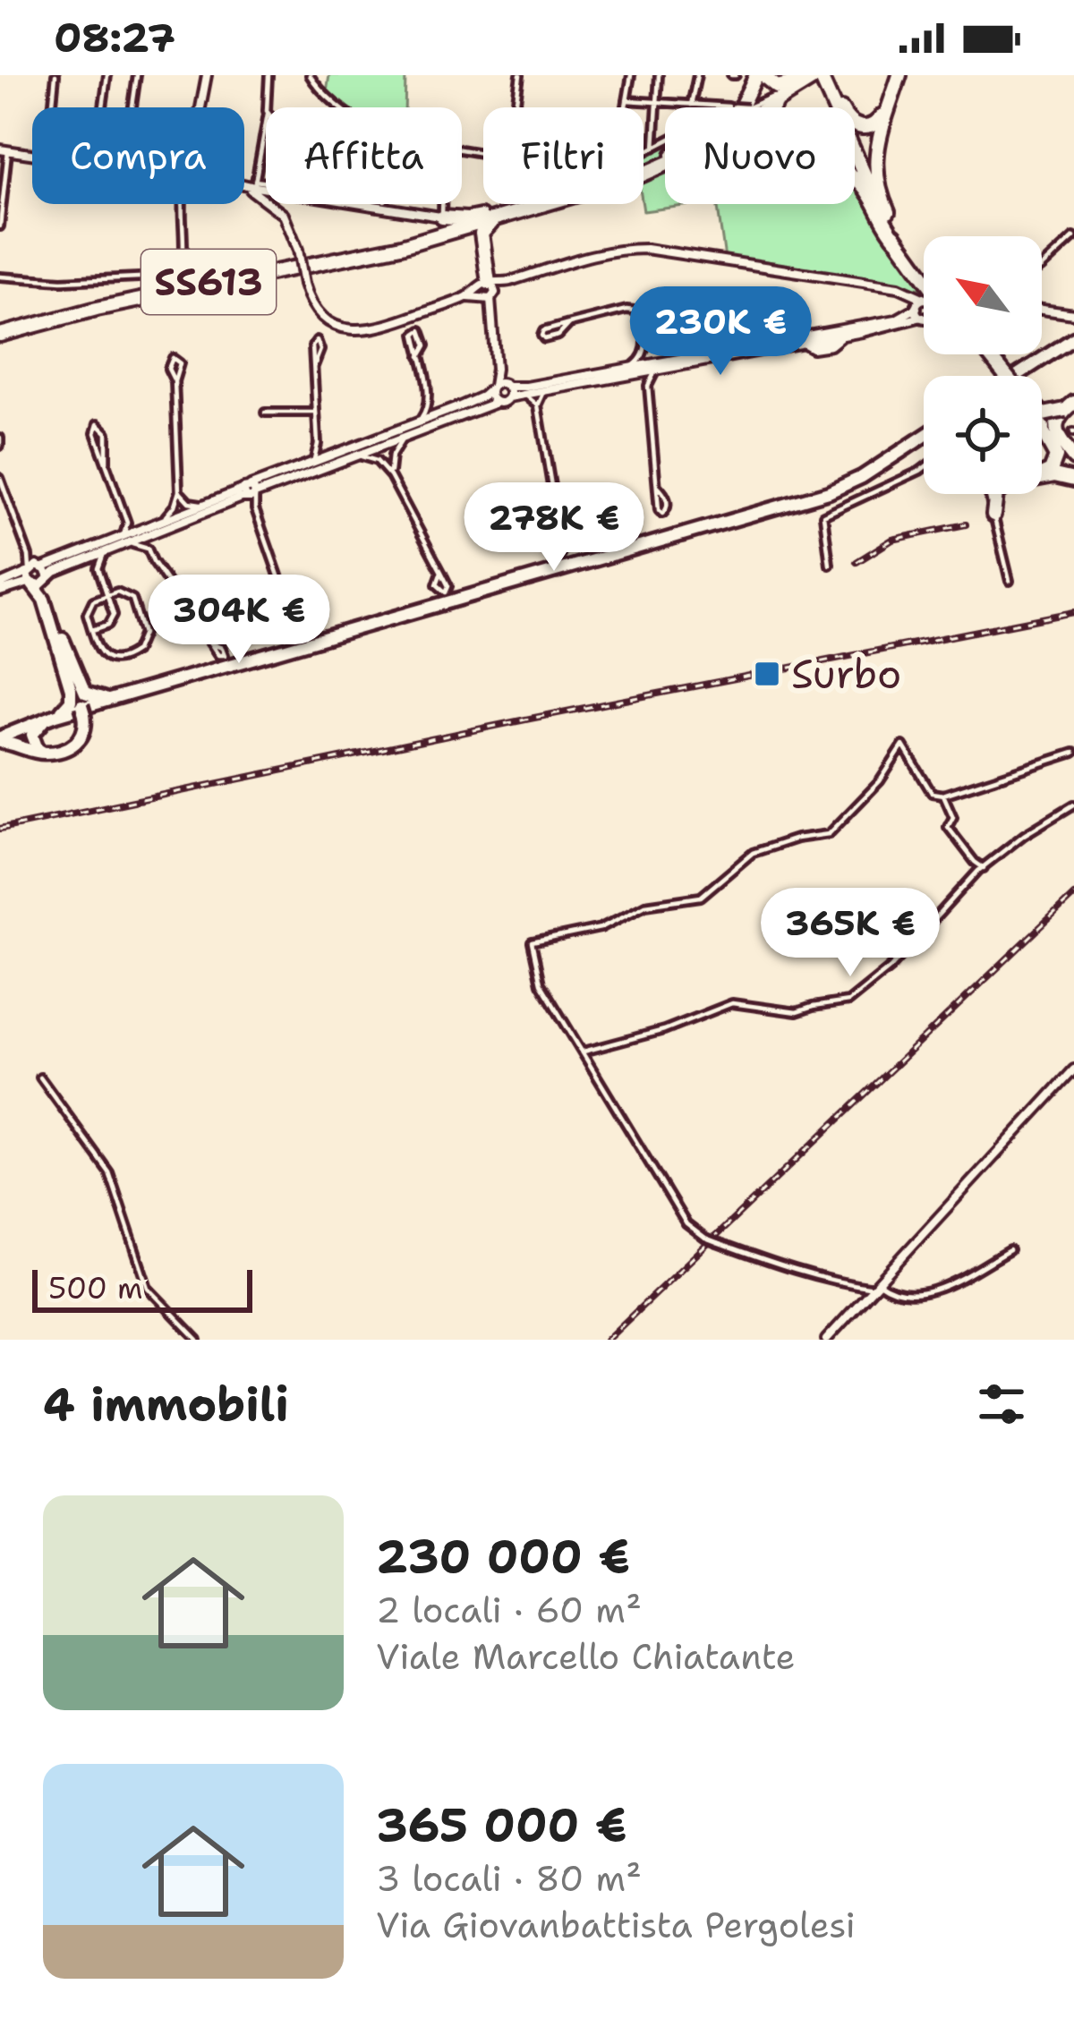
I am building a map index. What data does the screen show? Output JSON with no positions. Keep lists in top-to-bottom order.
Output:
{
  "streets": {
    "highway": ["SS613"]
  },
  "places": {
    "transit": ["Surbo"]
  },
  "scale_bar": "500 m",
  "north": "top left",
  "page": {
    "status": "08:27",
    "chip": [
      "Compra",
      "Affitta",
      "Filtri",
      "Nuovo"
    ],
    "price": [
      "230K €",
      "278K €",
      "304K €",
      "365K €"
    ],
    "scale": "500 m",
    "heading": "4 immobili",
    "list": [
      {
        "name": "230 000 €",
        "note": "2 locali · 60 m² · Viale Marcello Chiatante"
      },
      {
        "name": "365 000 €",
        "note": "3 locali · 80 m² · Via Giovanbattista Pergolesi"
      }
    ]
  }
}
